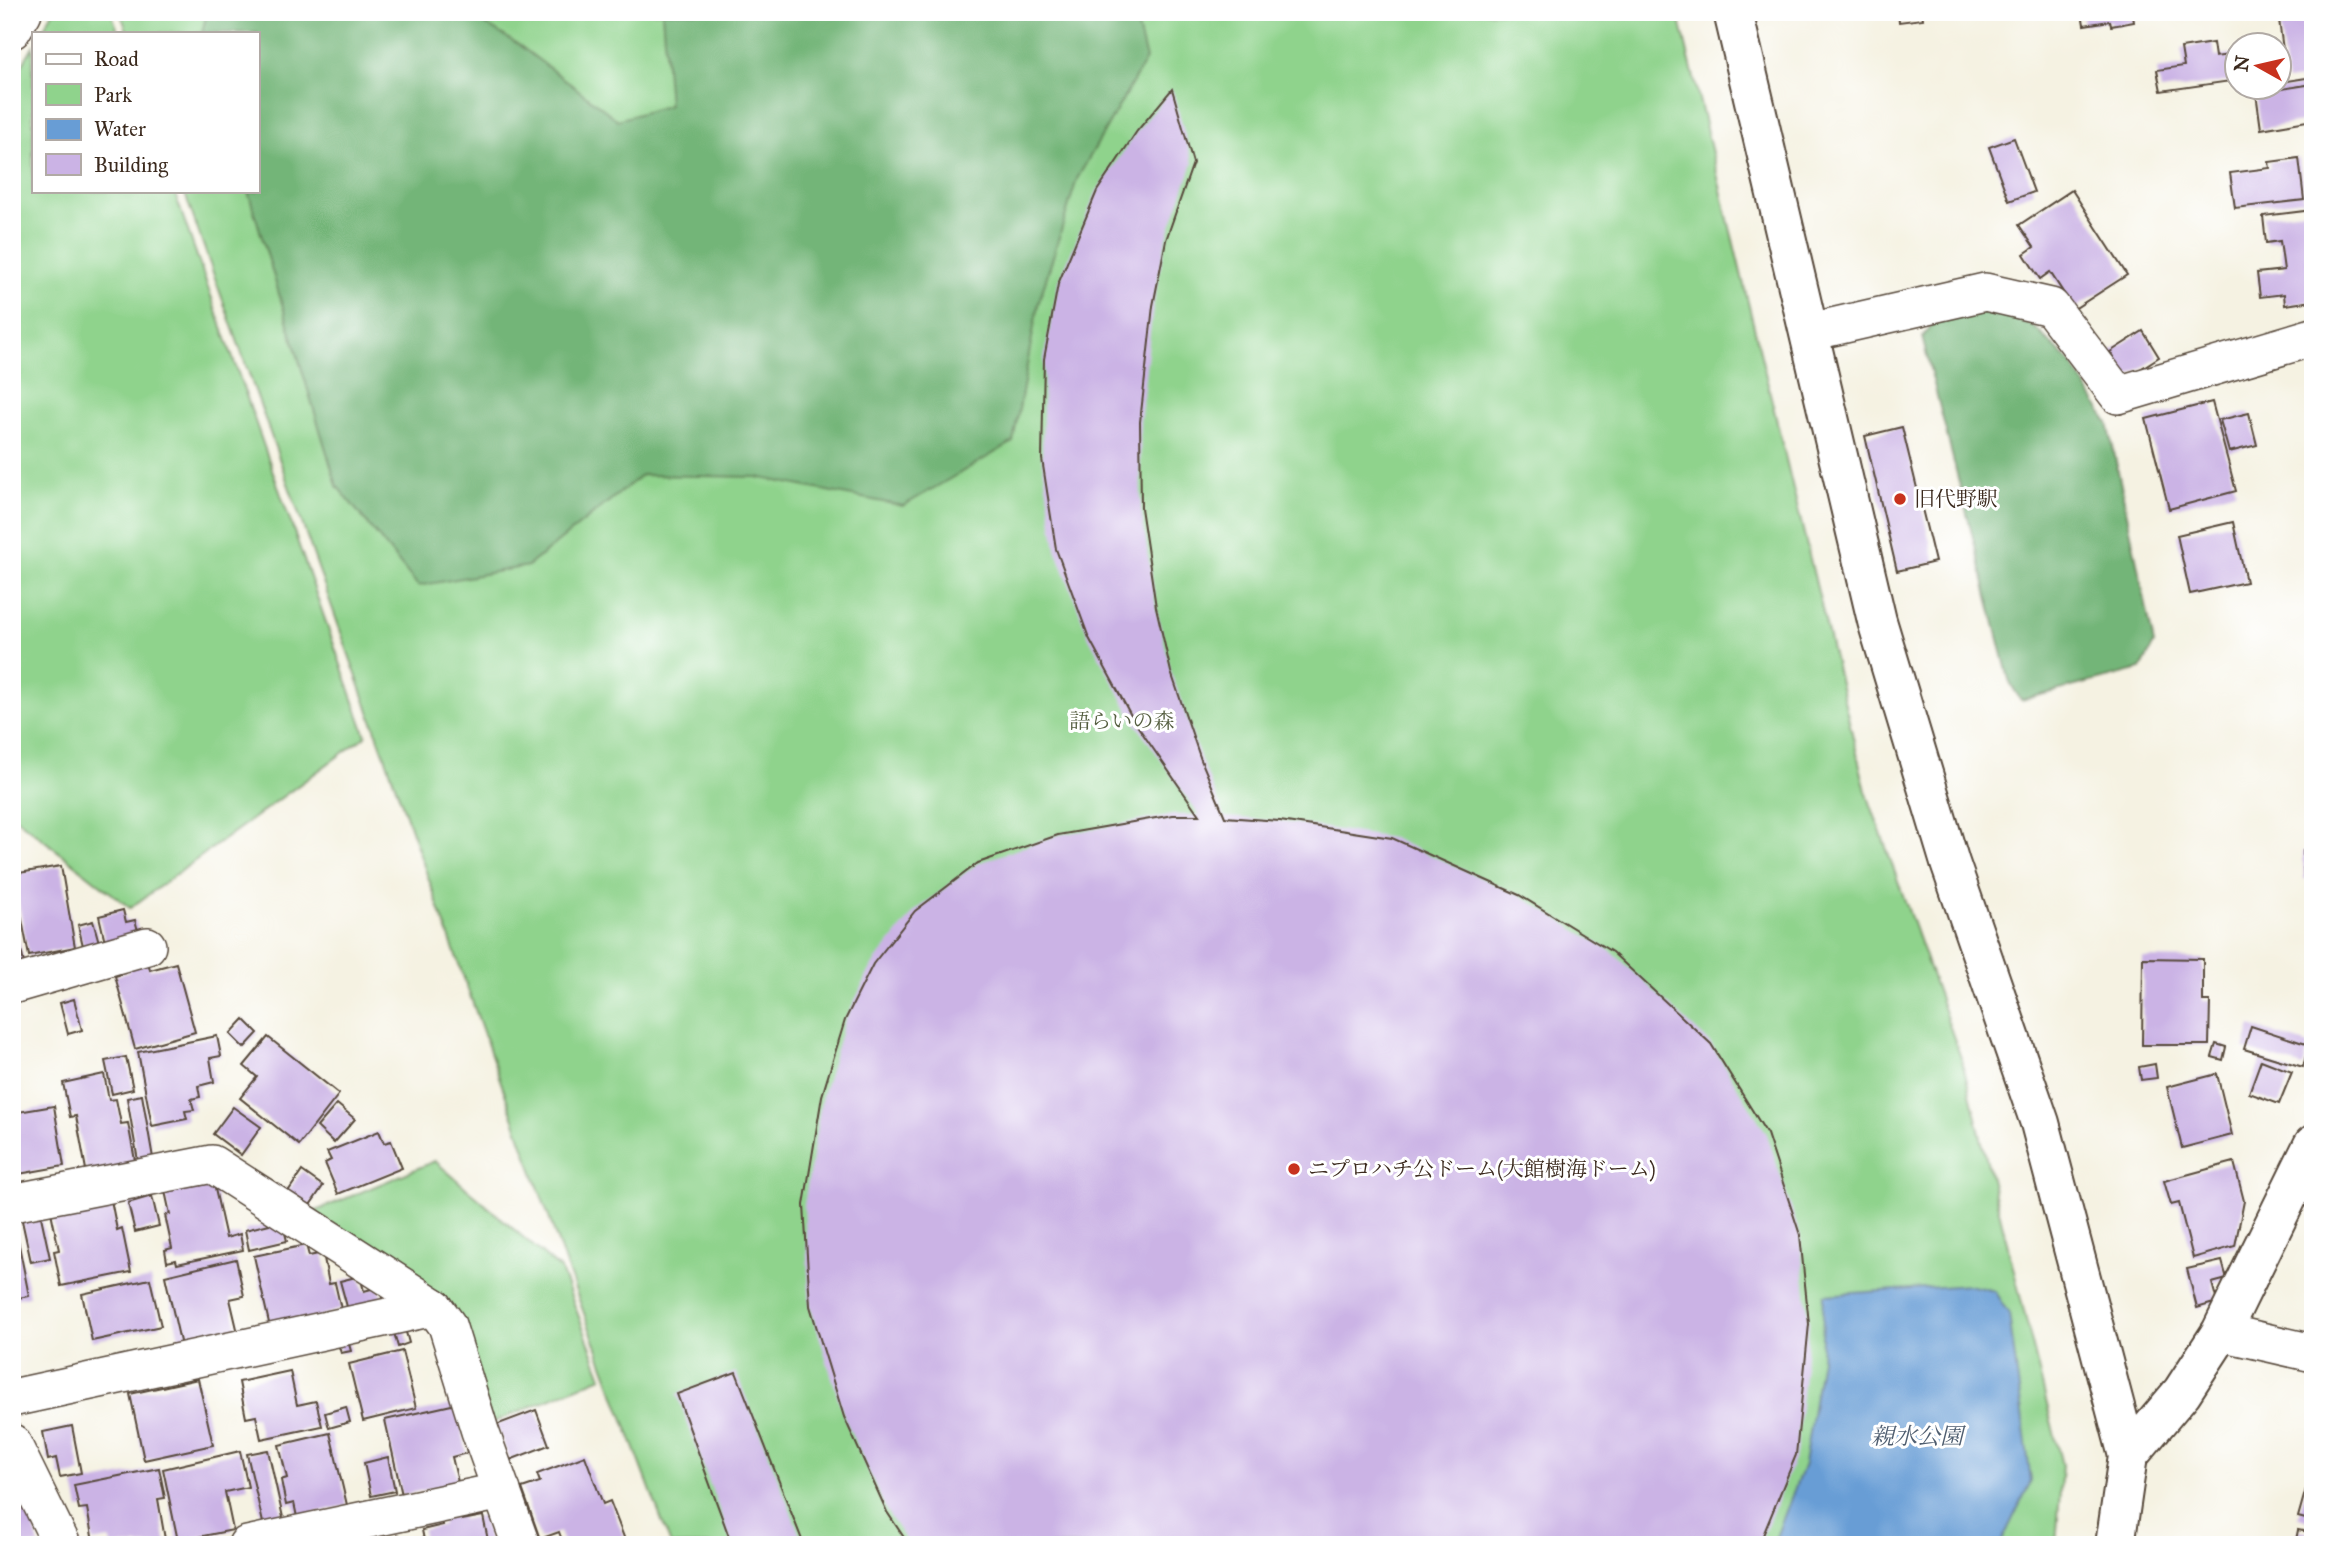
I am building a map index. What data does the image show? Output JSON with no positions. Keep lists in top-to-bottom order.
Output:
{
  "water": ["親水公園"],
  "parks": ["語らいの森"],
  "places": ["旧代野駅", "ニプロハチ公ドーム(大館樹海ドーム)"],
  "legend": [
    "Road",
    "Park",
    "Water",
    "Building"
  ],
  "north": "left"
}
